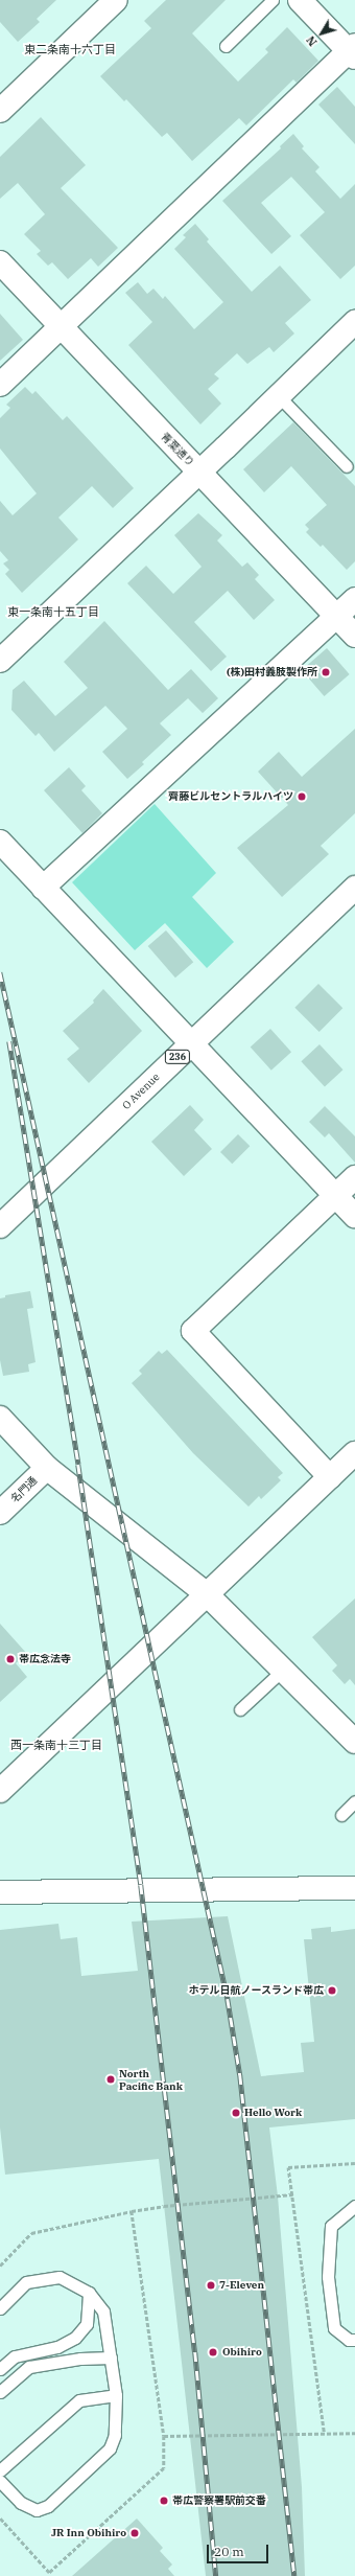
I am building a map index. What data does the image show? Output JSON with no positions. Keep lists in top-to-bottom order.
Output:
{
  "streets": {
    "main road": [
      "青葉通り",
      "236",
      "O Avenue",
      "名門通"
    ]
  },
  "districts": ["東二条南十六丁目", "東一条南十五丁目", "西一条南十三丁目"],
  "places": [
    "(株)田村義肢製作所",
    "齊藤ビルセントラルハイツ",
    "帯広念法寺",
    "ホテル日航ノースランド帯広",
    "North Pacific Bank",
    "Hello Work",
    "7-Eleven",
    "Obihiro",
    "帯広警察署駅前交番",
    "JR Inn Obihiro"
  ],
  "scale_bar": "20 m",
  "north": "bottom left"
}
